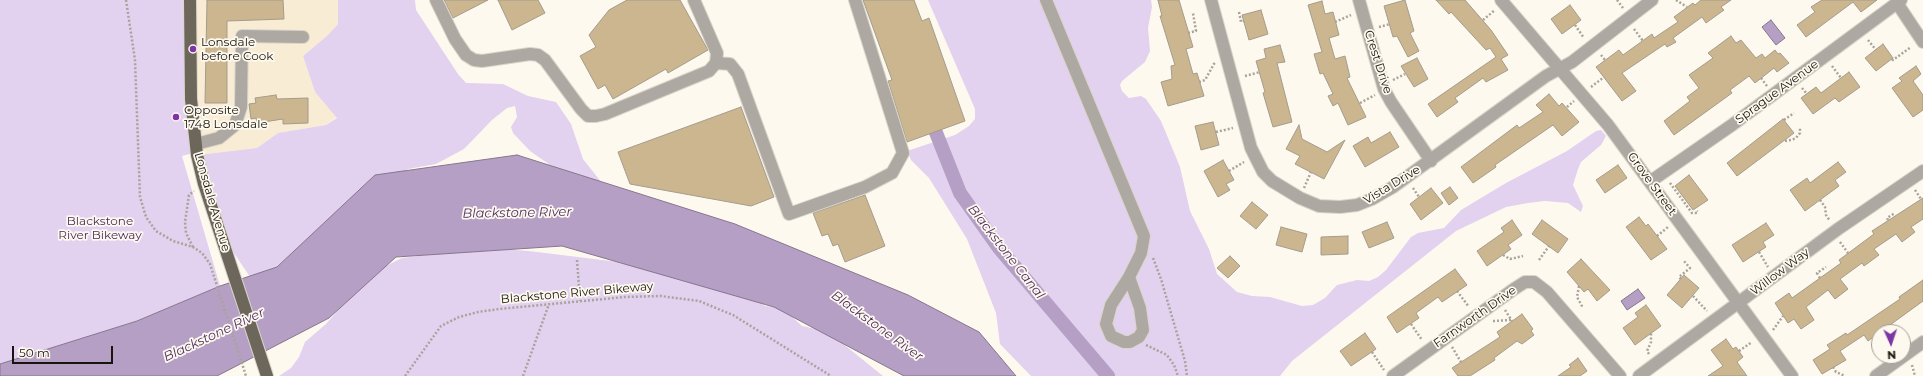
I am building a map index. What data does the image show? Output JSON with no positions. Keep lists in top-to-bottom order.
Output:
{
  "streets": {
    "main road": ["Lonsdale Avenue"],
    "street": [
      "Crest Drive",
      "Sprague Avenue",
      "Grove Street",
      "Vista Drive",
      "Willow Way",
      "Farnworth Drive"
    ],
    "path": ["Blackstone River Bikeway"]
  },
  "crossings": [
    ["Crest Drive", "Vista Drive"],
    ["Sprague Avenue", "Grove Street"],
    ["Grove Street", "Vista Drive"],
    ["Grove Street", "Willow Way"]
  ],
  "water": ["Blackstone River", "Blackstone Canal"],
  "parks": ["Blackstone River Bikeway"],
  "places": ["Lonsdale before Cook", "Opposite 1748 Lonsdale"],
  "scale_bar": "50 m",
  "north": "bottom"
}
